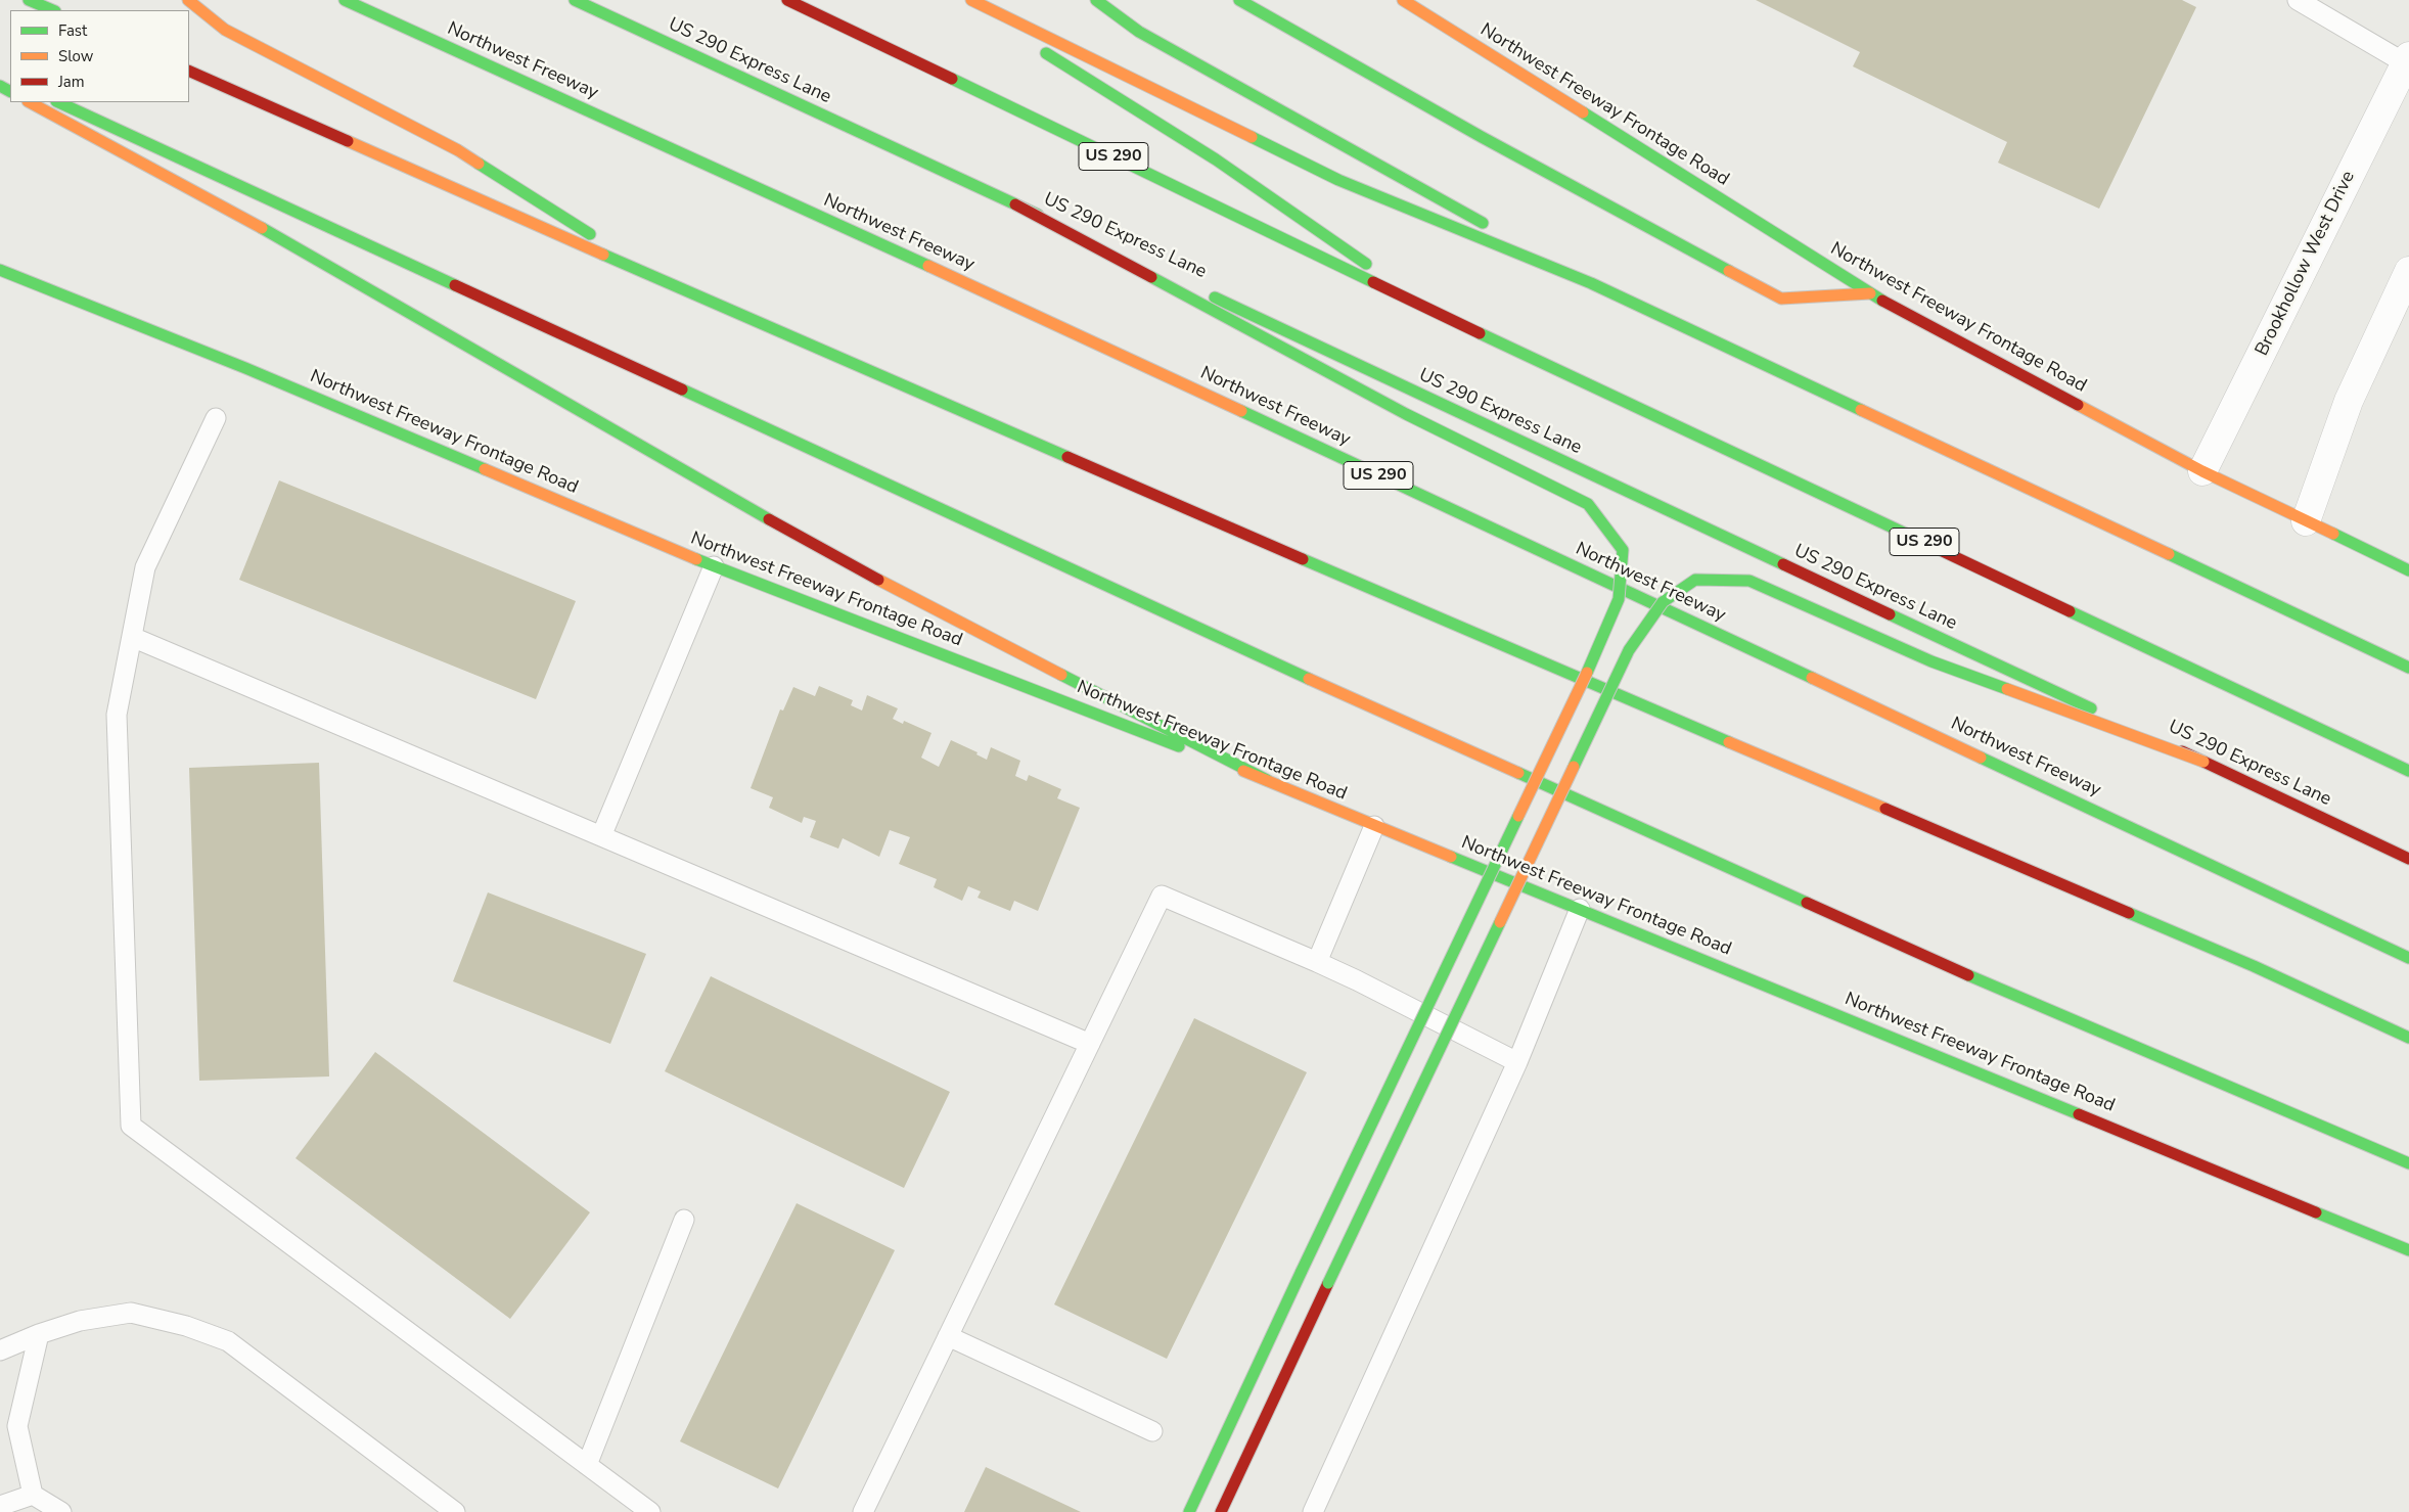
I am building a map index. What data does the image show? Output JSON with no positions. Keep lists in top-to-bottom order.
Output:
{
  "streets": {
    "main road": [
      "Northwest Freeway",
      "US 290 Express Lane",
      "Northwest Freeway Frontage Road",
      "US 290"
    ],
    "street": ["Brookhollow West Drive"]
  },
  "crossings": [
    ["Northwest Freeway Frontage Road", "Brookhollow West Drive"]
  ],
  "legend": ["Fast", "Slow", "Jam"]
}
